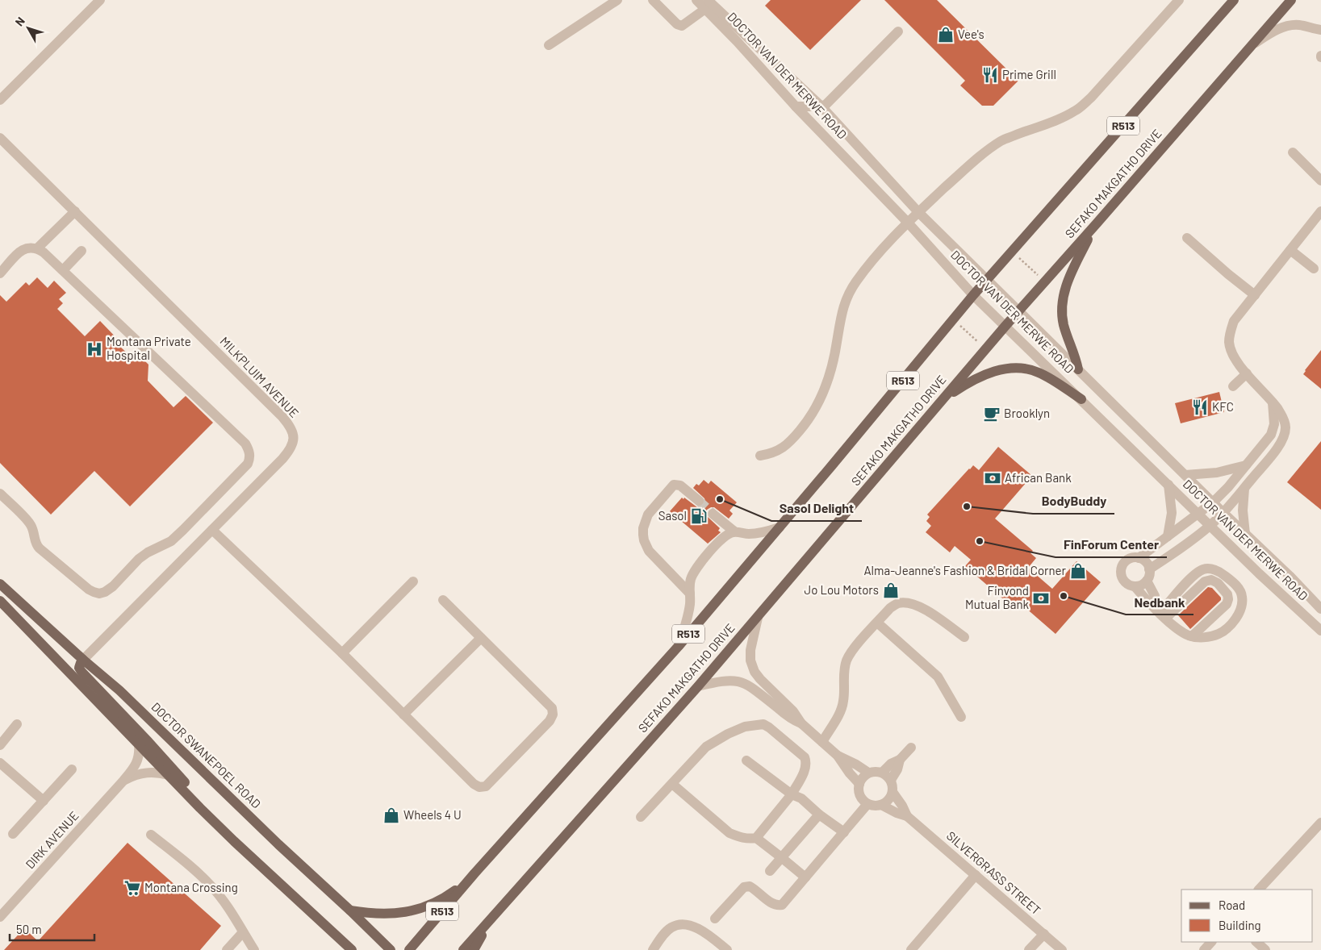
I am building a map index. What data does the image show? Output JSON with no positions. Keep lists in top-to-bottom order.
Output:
{
  "streets": {
    "main road": ["R513", "SEFAKO MAKGATHO DRIVE", "DOCTOR SWANEPOEL ROAD"],
    "street": [
      "DOCTOR VAN DER MERWE ROAD",
      "MILKPLUIM AVENUE",
      "DIRK AVENUE",
      "SILVERGRASS STREET"
    ]
  },
  "crossings": [
    ["DOCTOR VAN DER MERWE ROAD", "R513"],
    ["DOCTOR VAN DER MERWE ROAD", "SEFAKO MAKGATHO DRIVE"],
    ["MILKPLUIM AVENUE", "DOCTOR SWANEPOEL ROAD"]
  ],
  "places": {
    "shop": [
      "Vee's",
      "Alma-Jeanne's Fashion & Bridal Corner",
      "Jo Lou Motors",
      "Wheels 4 U"
    ],
    "restaurant": ["Prime Grill", "KFC"],
    "hospital": ["Montana Private Hospital"],
    "cafe": ["Brooklyn"],
    "bank": ["African Bank", "Finvond Mutual Bank"],
    "other": [
      "Sasol Delight",
      "BodyBuddy",
      "FinForum Center",
      "Nedbank"
    ],
    "fuel station": ["Sasol"],
    "supermarket": ["Montana Crossing"]
  },
  "legend": ["Road", "Building"],
  "scale_bar": "50 m",
  "north": "top left"
}
